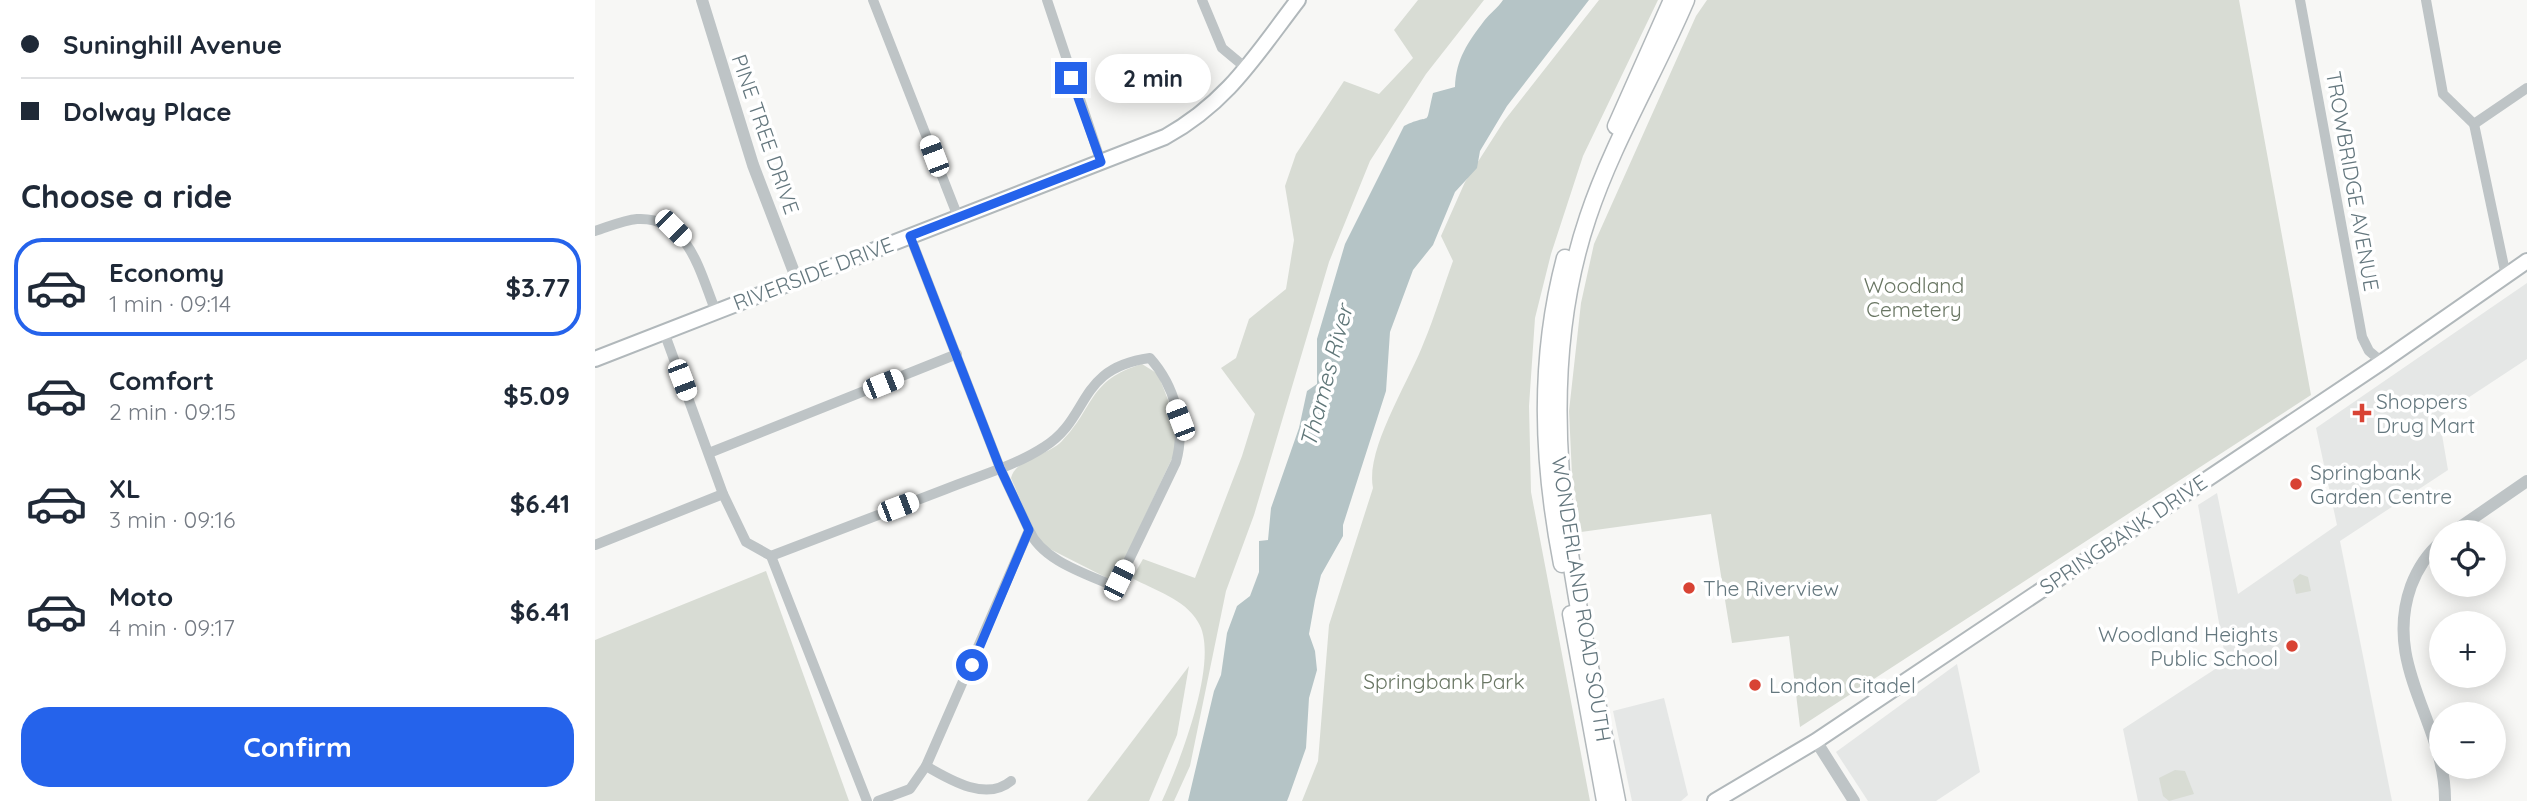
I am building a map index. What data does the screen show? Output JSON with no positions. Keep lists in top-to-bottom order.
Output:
{
  "streets": {
    "main road": ["RIVERSIDE DRIVE", "SPRINGBANK DRIVE", "WONDERLAND ROAD SOUTH"],
    "street": ["PINE TREE DRIVE", "TROWBRIDGE AVENUE"]
  },
  "crossings": [
    ["PINE TREE DRIVE", "RIVERSIDE DRIVE"],
    ["TROWBRIDGE AVENUE", "SPRINGBANK DRIVE"]
  ],
  "water": ["Thames River"],
  "parks": ["Woodland Cemetery", "Springbank Park"],
  "places": {
    "health": ["Shoppers Drug Mart"],
    "other": [
      "Springbank Garden Centre",
      "The Riverview",
      "Woodland Heights Public School",
      "London Citadel"
    ]
  },
  "page": {
    "banner": ["Suninghill Avenue", "Dolway Place"],
    "bubble": "2 min",
    "heading": "Choose a ride",
    "list": [
      {
        "name": "Economy",
        "note": "1 min · 09:14",
        "value": "$3.77"
      },
      {
        "name": "Comfort",
        "note": "2 min · 09:15",
        "value": "$5.09"
      },
      {
        "name": "XL",
        "note": "3 min · 09:16",
        "value": "$6.41"
      },
      {
        "name": "Moto",
        "note": "4 min · 09:17",
        "value": "$6.41"
      }
    ],
    "map_buttons": ["+", "−"],
    "buttons": "Confirm"
  }
}
